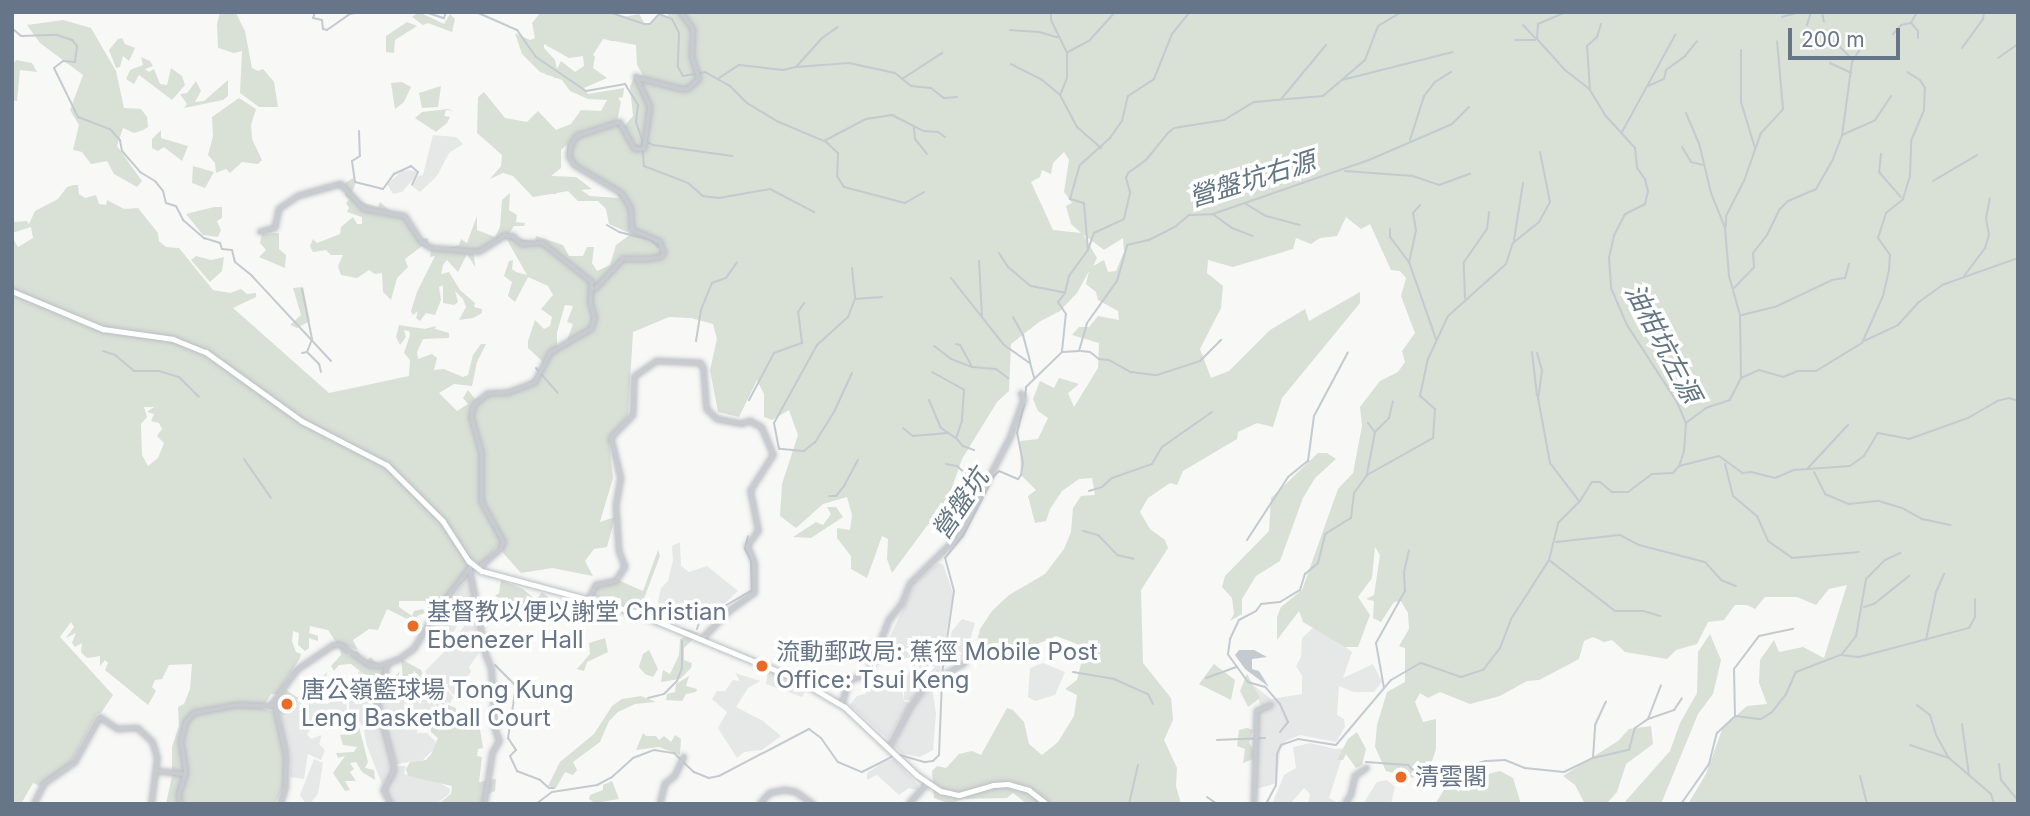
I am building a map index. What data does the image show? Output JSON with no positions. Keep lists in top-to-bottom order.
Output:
{
  "water": ["營盤坑右源", "油柑坑左源", "營盤坑"],
  "places": [
    "基督教以便以謝堂 Christian Ebenezer Hall",
    "流動郵政局: 蕉徑 Mobile Post Office: Tsui Keng",
    "唐公嶺籃球場 Tong Kung Leng Basketball Court",
    "清雲閣"
  ],
  "scale_bar": "200 m"
}
